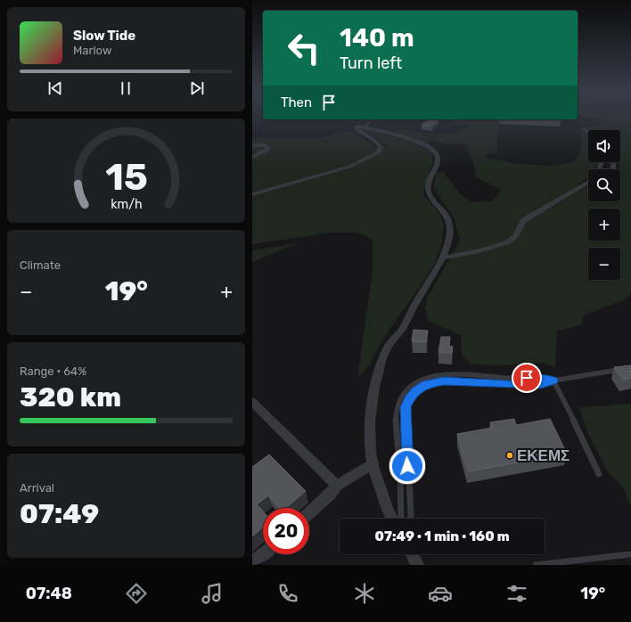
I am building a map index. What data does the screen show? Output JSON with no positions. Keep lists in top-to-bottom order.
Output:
{
  "places": ["ΕΚΕΜΣ"],
  "page": {
    "turn": ["140 m", "Turn left"],
    "song": ["Slow Tide", "Marlow"],
    "then": "Then",
    "map_buttons": ["+", "−"],
    "tile": [
      "Climate",
      ["Range · 64%", "320 km"],
      ["Arrival", "07:49"]
    ],
    "heat": ["−", "19°", "+"],
    "limit": "20",
    "trip": "07:49 · 1 min · 160 m",
    "tabs": ["07:48", "19°"],
    "gauge": ["15", "km/h"]
  }
}
